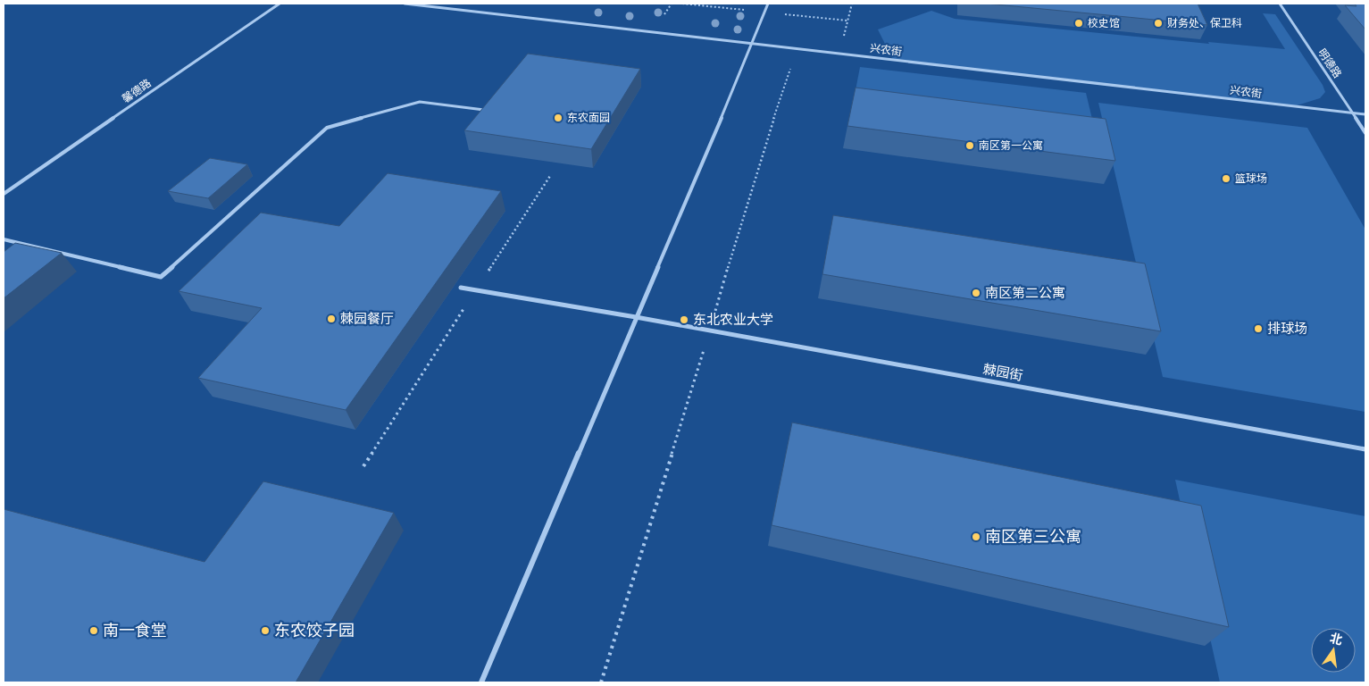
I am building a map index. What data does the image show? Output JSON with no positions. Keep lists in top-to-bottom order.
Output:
{
  "streets": {
    "street": [
      "兴农街",
      "明德路",
      "馨德路",
      "棘园街"
    ]
  },
  "crossings": [
    ["兴农街", "明德路"]
  ],
  "places": [
    "校史馆",
    "财务处、保卫科",
    "东农面园",
    "南区第一公寓",
    "篮球场",
    "南区第二公寓",
    "棘园餐厅",
    "东北农业大学",
    "排球场",
    "南区第三公寓",
    "南一食堂",
    "东农饺子园"
  ],
  "north": "top"
}
